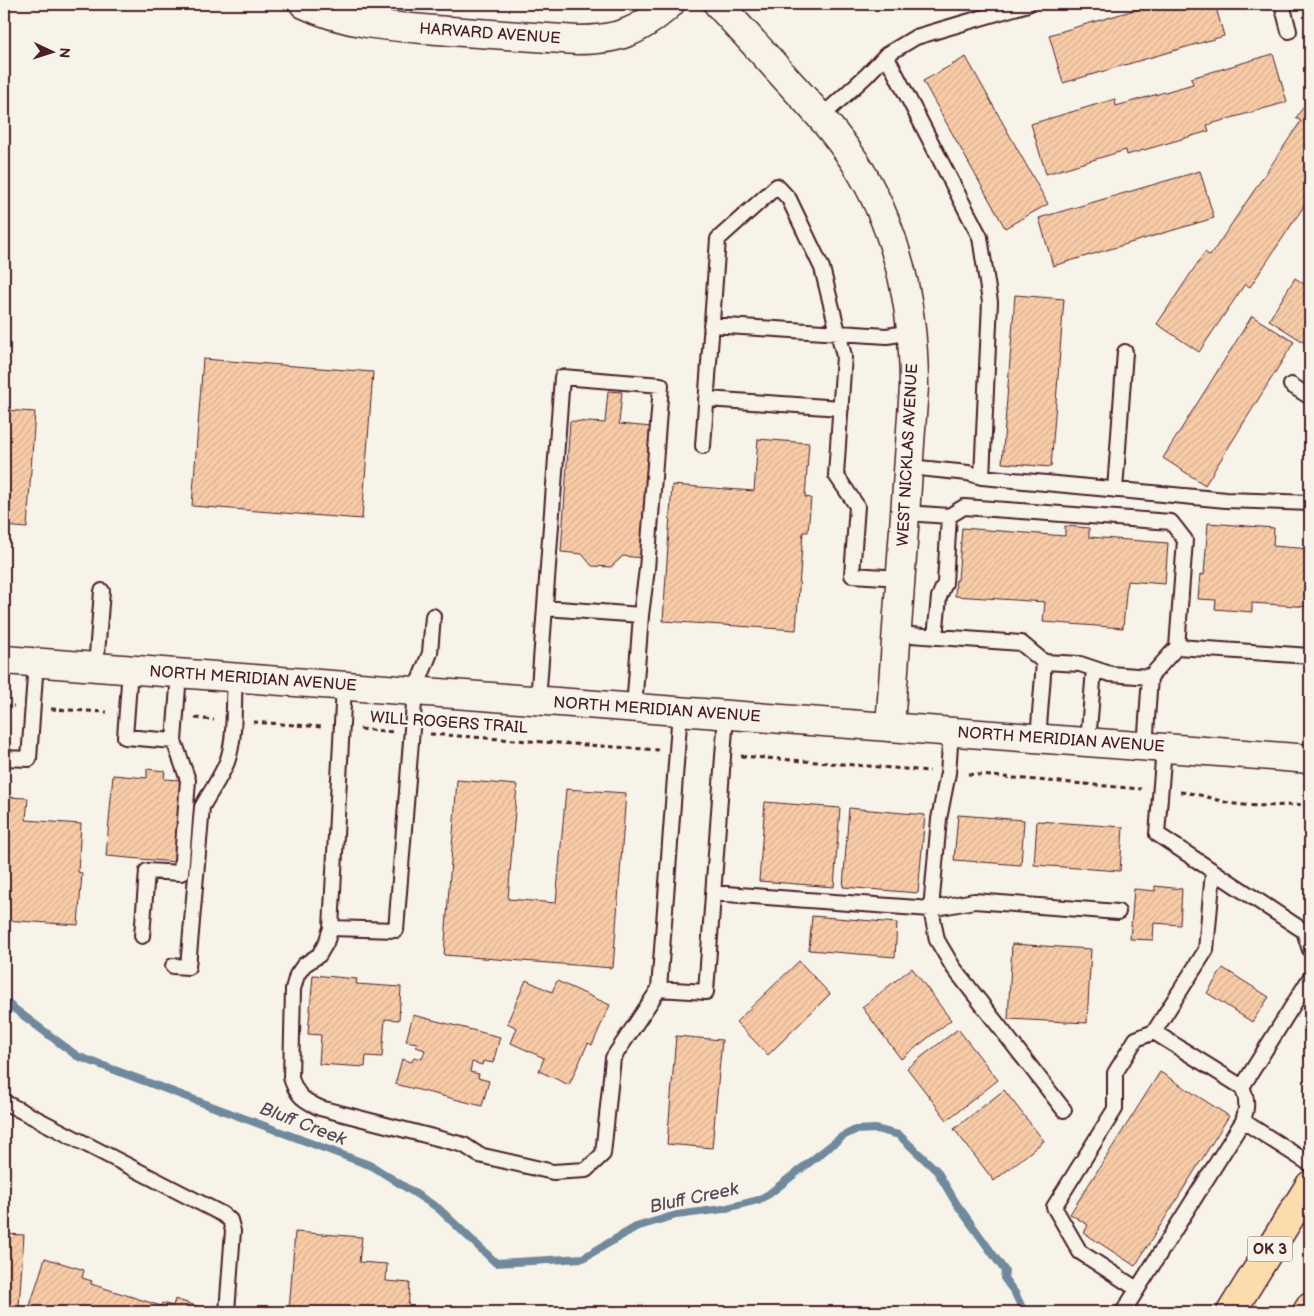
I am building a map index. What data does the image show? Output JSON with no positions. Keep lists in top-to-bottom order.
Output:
{
  "streets": {
    "highway": ["OK 3"],
    "main road": ["HARVARD AVENUE", "WEST NICKLAS AVENUE", "NORTH MERIDIAN AVENUE"],
    "path": ["WILL ROGERS TRAIL"]
  },
  "crossings": [
    ["WEST NICKLAS AVENUE", "NORTH MERIDIAN AVENUE"]
  ],
  "water": ["Bluff Creek"],
  "north": "right"
}
